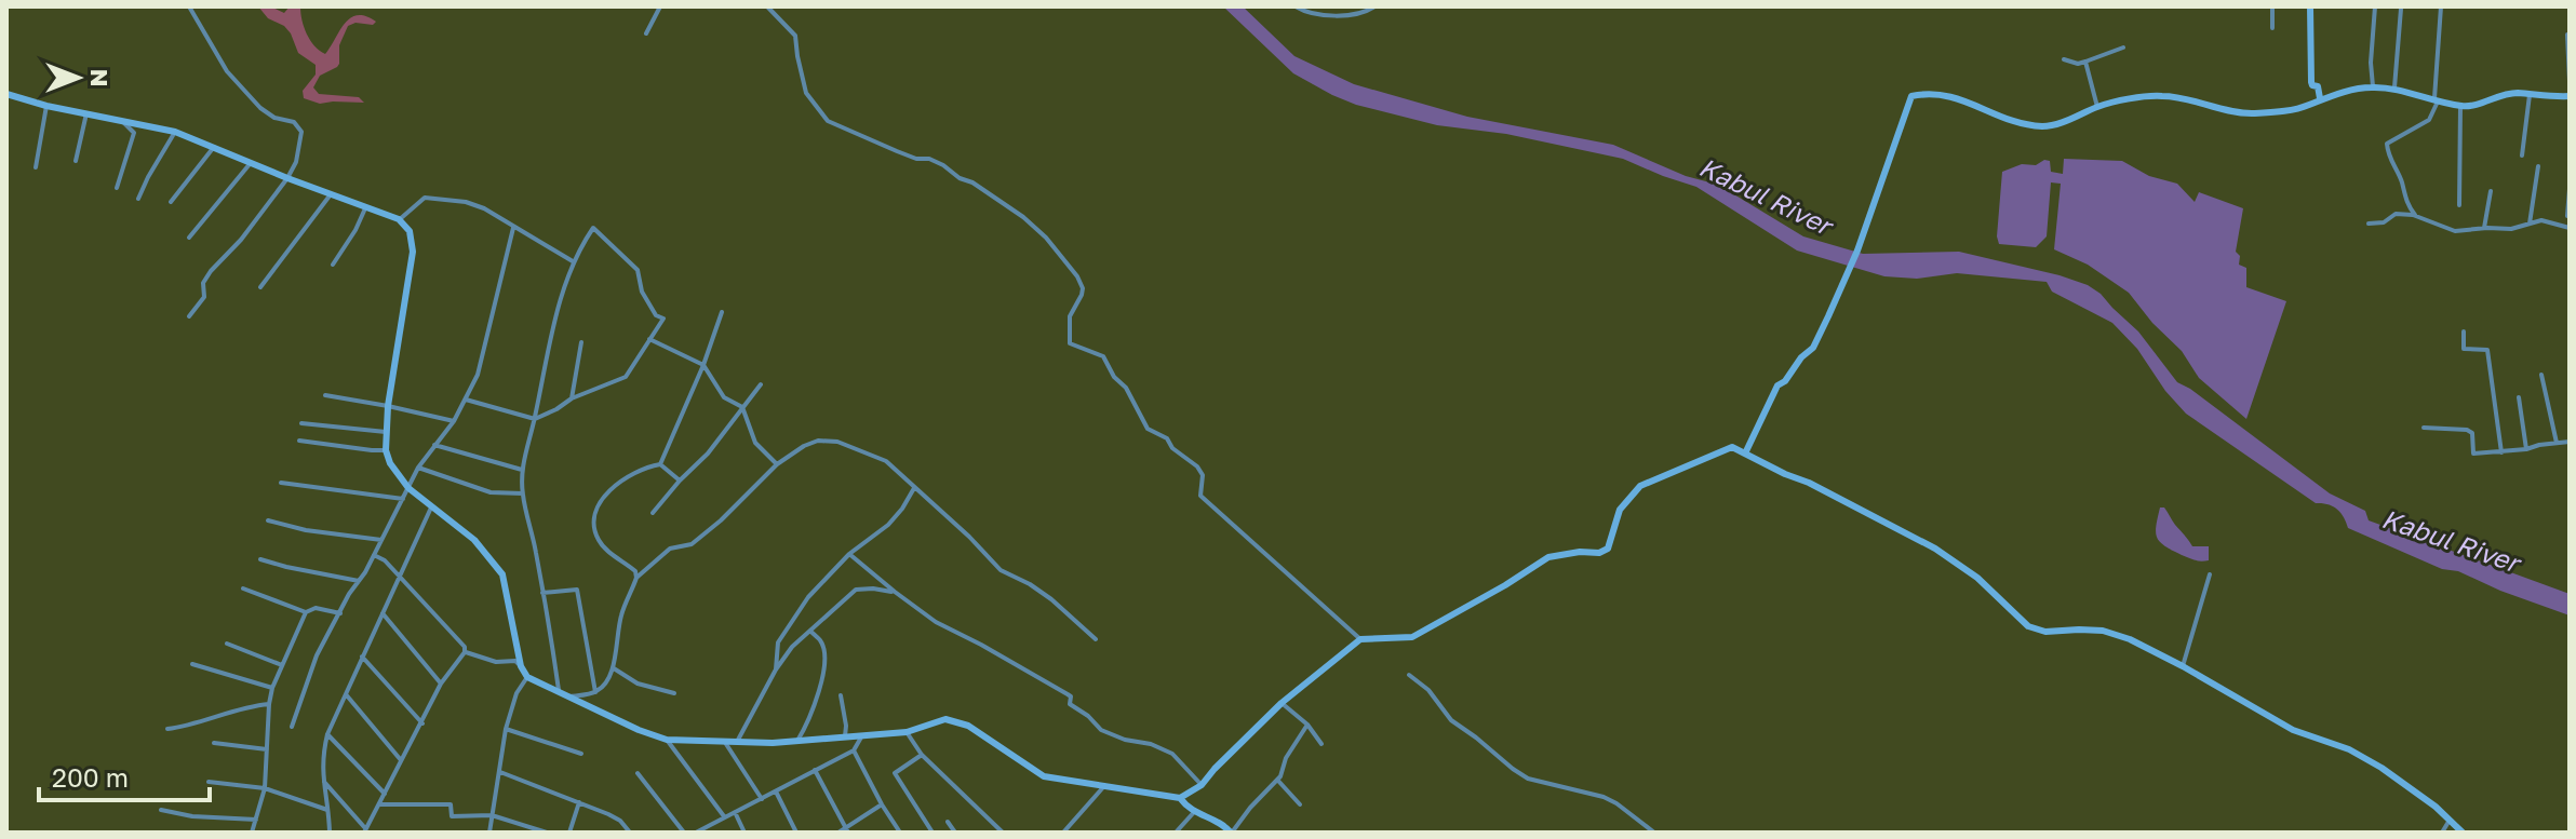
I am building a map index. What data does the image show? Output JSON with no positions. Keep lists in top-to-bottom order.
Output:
{
  "water": ["Kabul River"],
  "scale_bar": "200 m",
  "north": "right"
}
